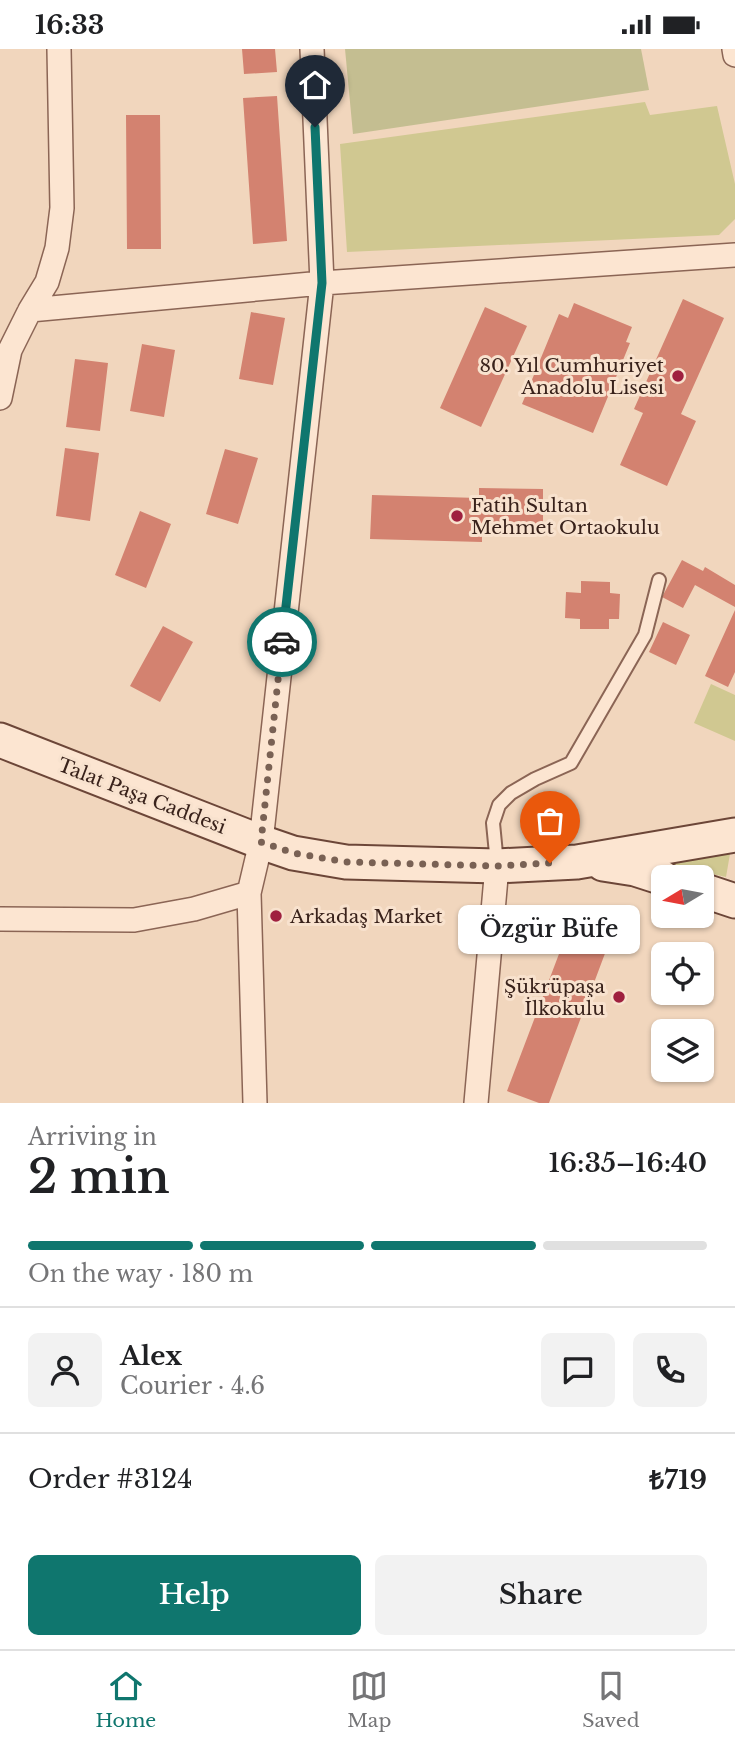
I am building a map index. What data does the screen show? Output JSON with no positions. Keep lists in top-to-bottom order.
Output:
{
  "streets": {
    "main road": ["Talat Paşa Caddesi"]
  },
  "places": [
    "80. Yıl Cumhuriyet Anadolu Lisesi",
    "Fatih Sultan Mehmet Ortaokulu",
    "Özgür Büfe",
    "Arkadaş Market",
    "Şükrüpaşa İlkokulu"
  ],
  "north": "left",
  "page": {
    "status": "16:33",
    "bubble": "Özgür Büfe",
    "heading": ["2 min", "Arriving in", "16:35–16:40"],
    "panel": [
      "Alex",
      "Courier · 4.6",
      "Order #3124",
      "₺719"
    ],
    "bar": "On the way · 180 m",
    "buttons": ["Help", "Share"],
    "tabs": ["Home", "Map", "Saved"]
  }
}
